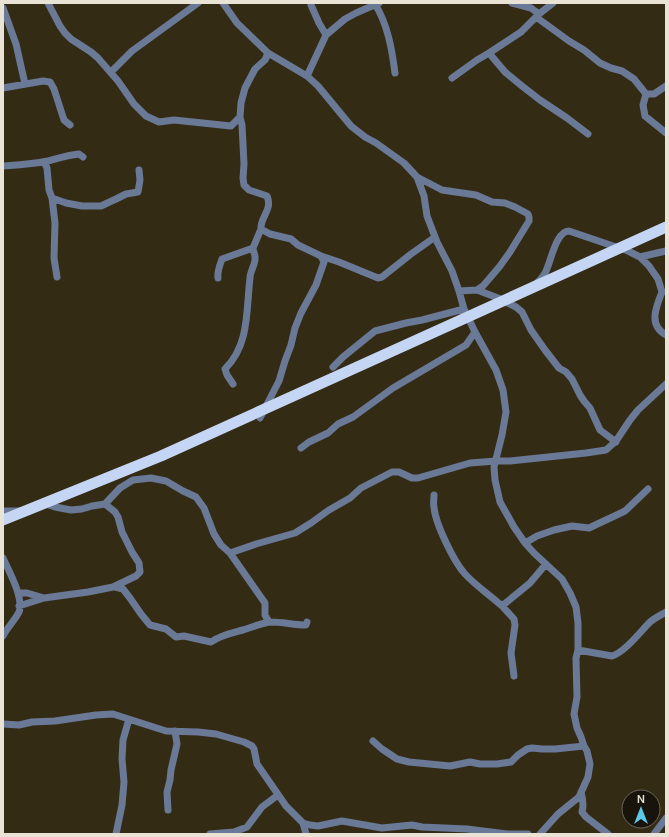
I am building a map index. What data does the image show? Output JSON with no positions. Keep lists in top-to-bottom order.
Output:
{
  "north": "top"
}
